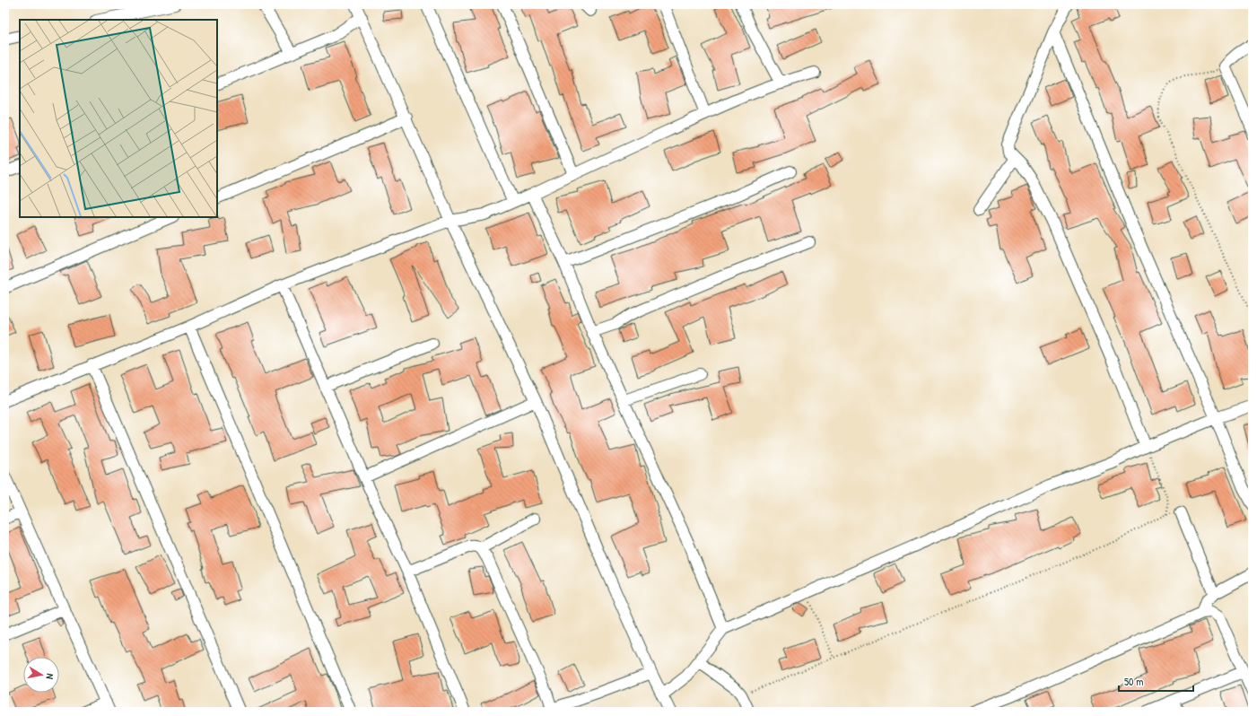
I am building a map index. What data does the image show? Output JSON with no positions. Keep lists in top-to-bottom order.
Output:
{
  "scale_bar": "50 m",
  "north": "right"
}
